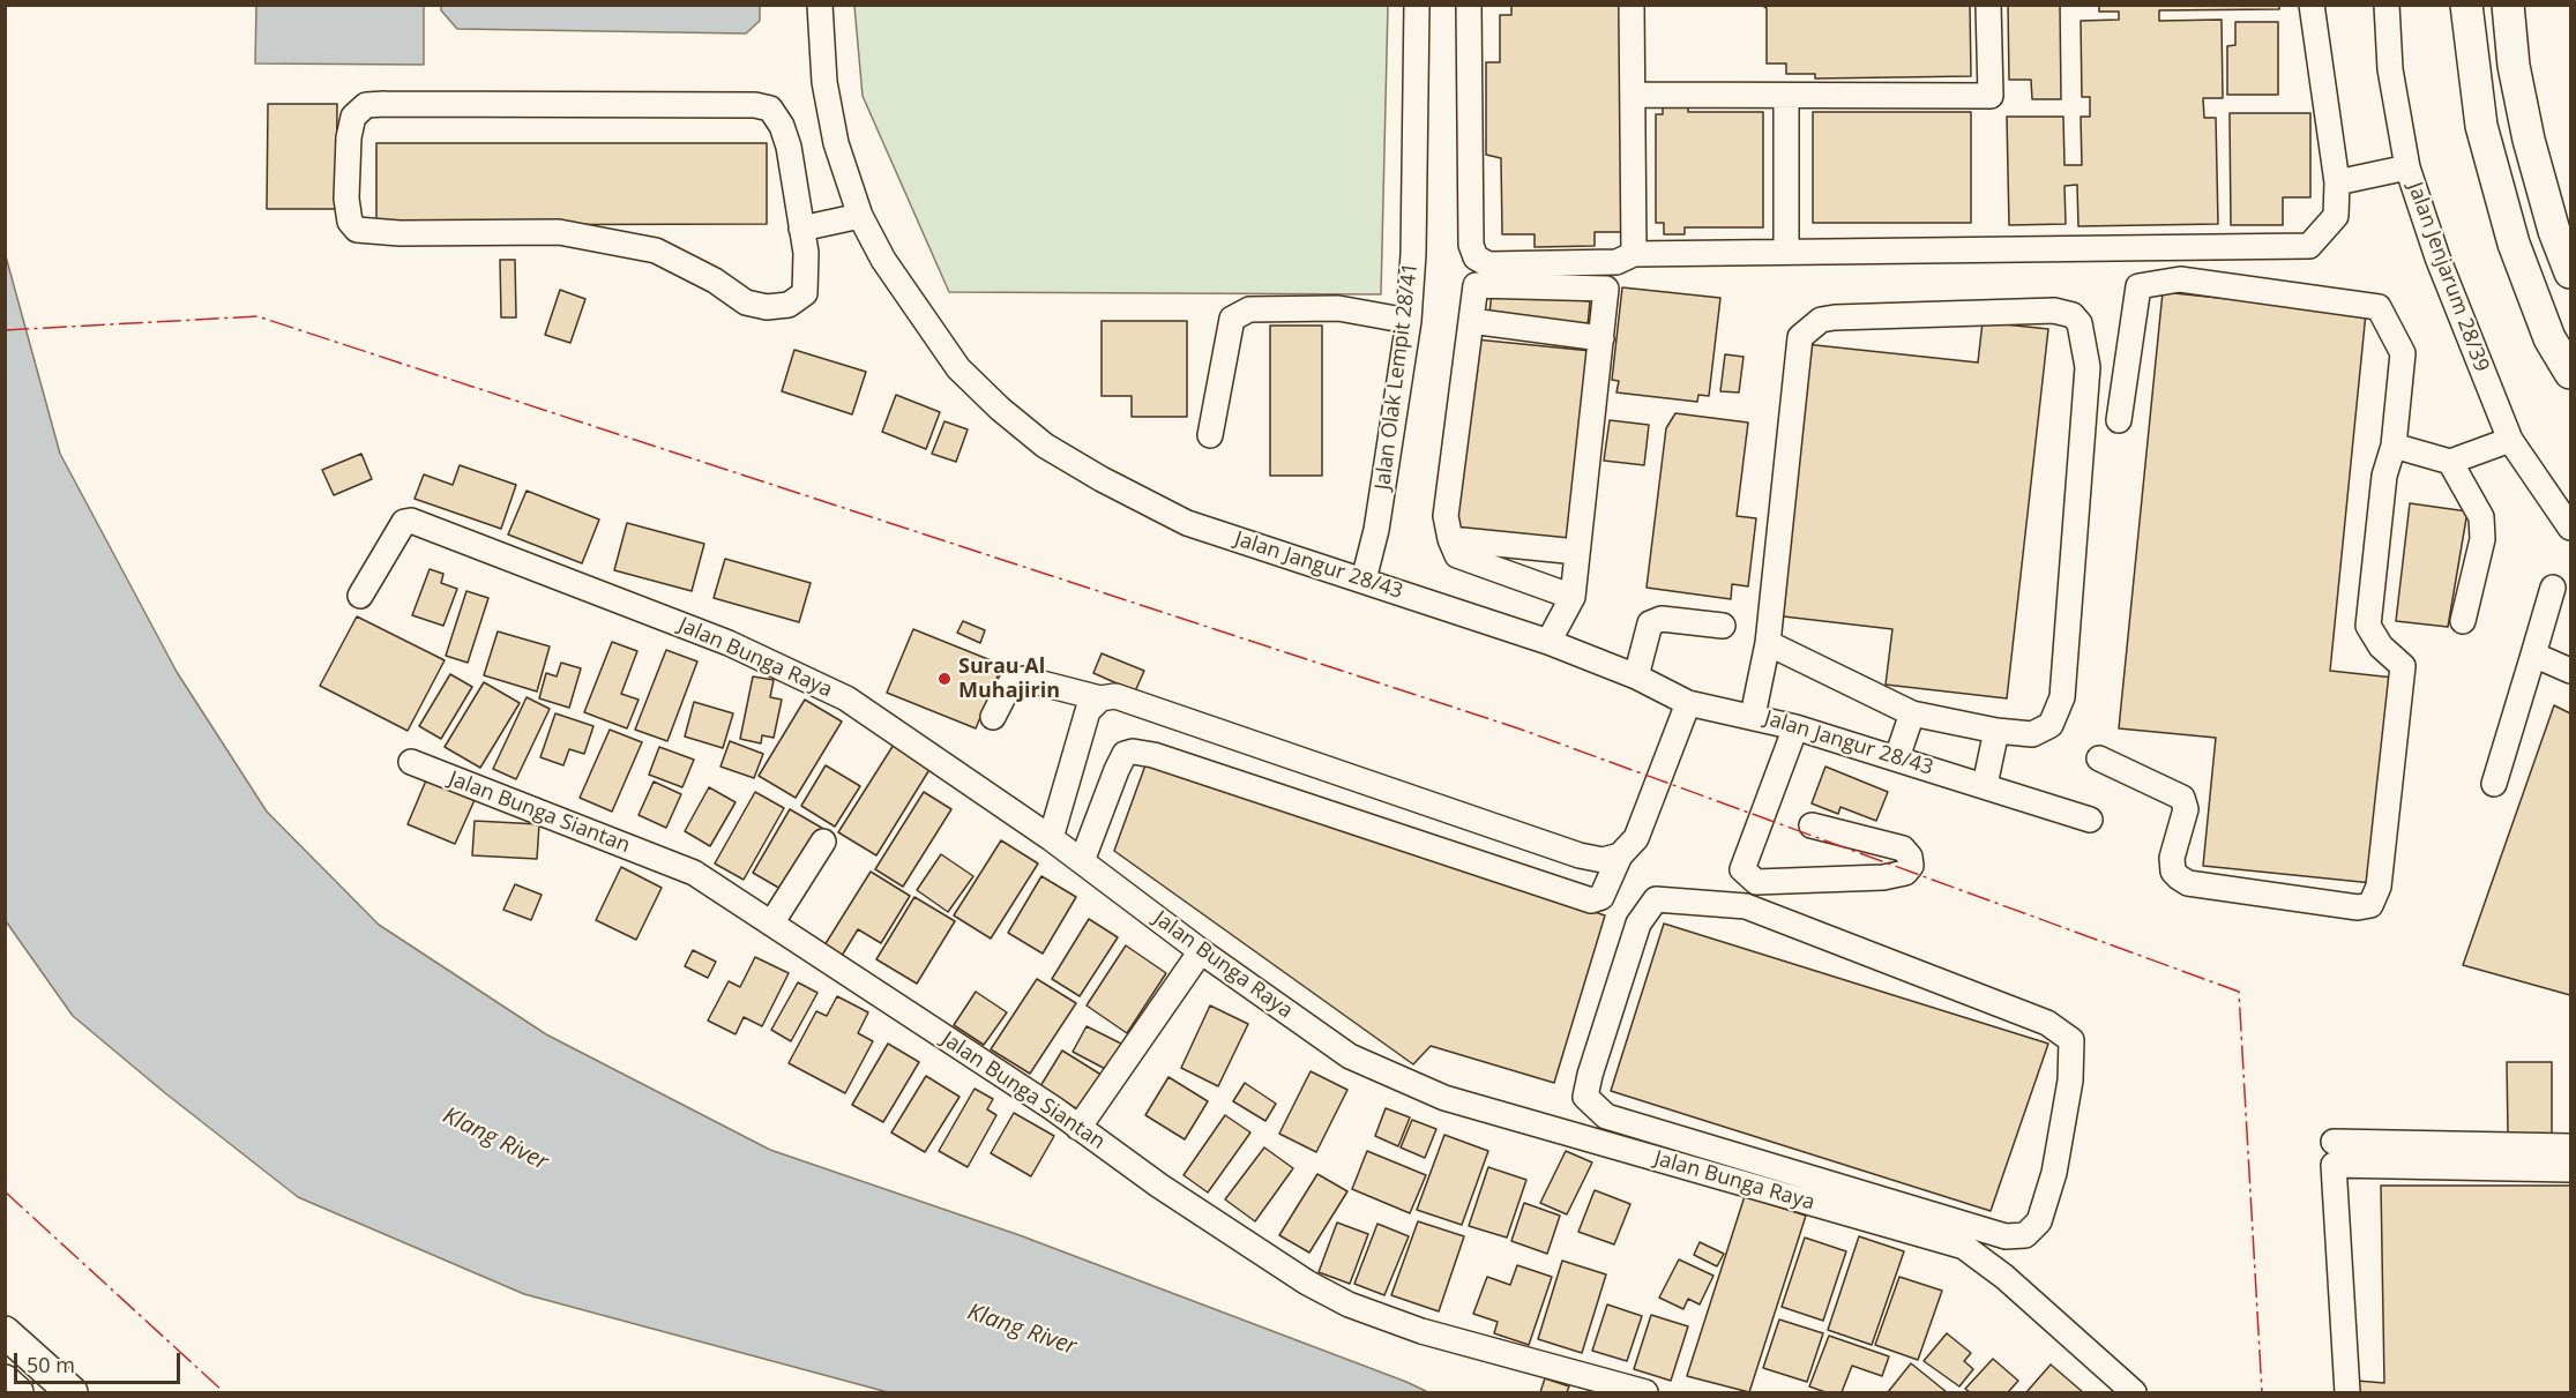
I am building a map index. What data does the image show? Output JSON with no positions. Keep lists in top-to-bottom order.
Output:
{
  "streets": {
    "street": [
      "Jalan Jenjarum 28/39",
      "Jalan Olak Lempit 28/41",
      "Jalan Jangur 28/43",
      "Jalan Bunga Raya",
      "Jalan Bunga Siantan"
    ]
  },
  "crossings": [
    ["Jalan Olak Lempit 28/41", "Jalan Jangur 28/43"]
  ],
  "water": ["Klang River"],
  "places": ["Surau Al Muhajirin"],
  "scale_bar": "50 m"
}
